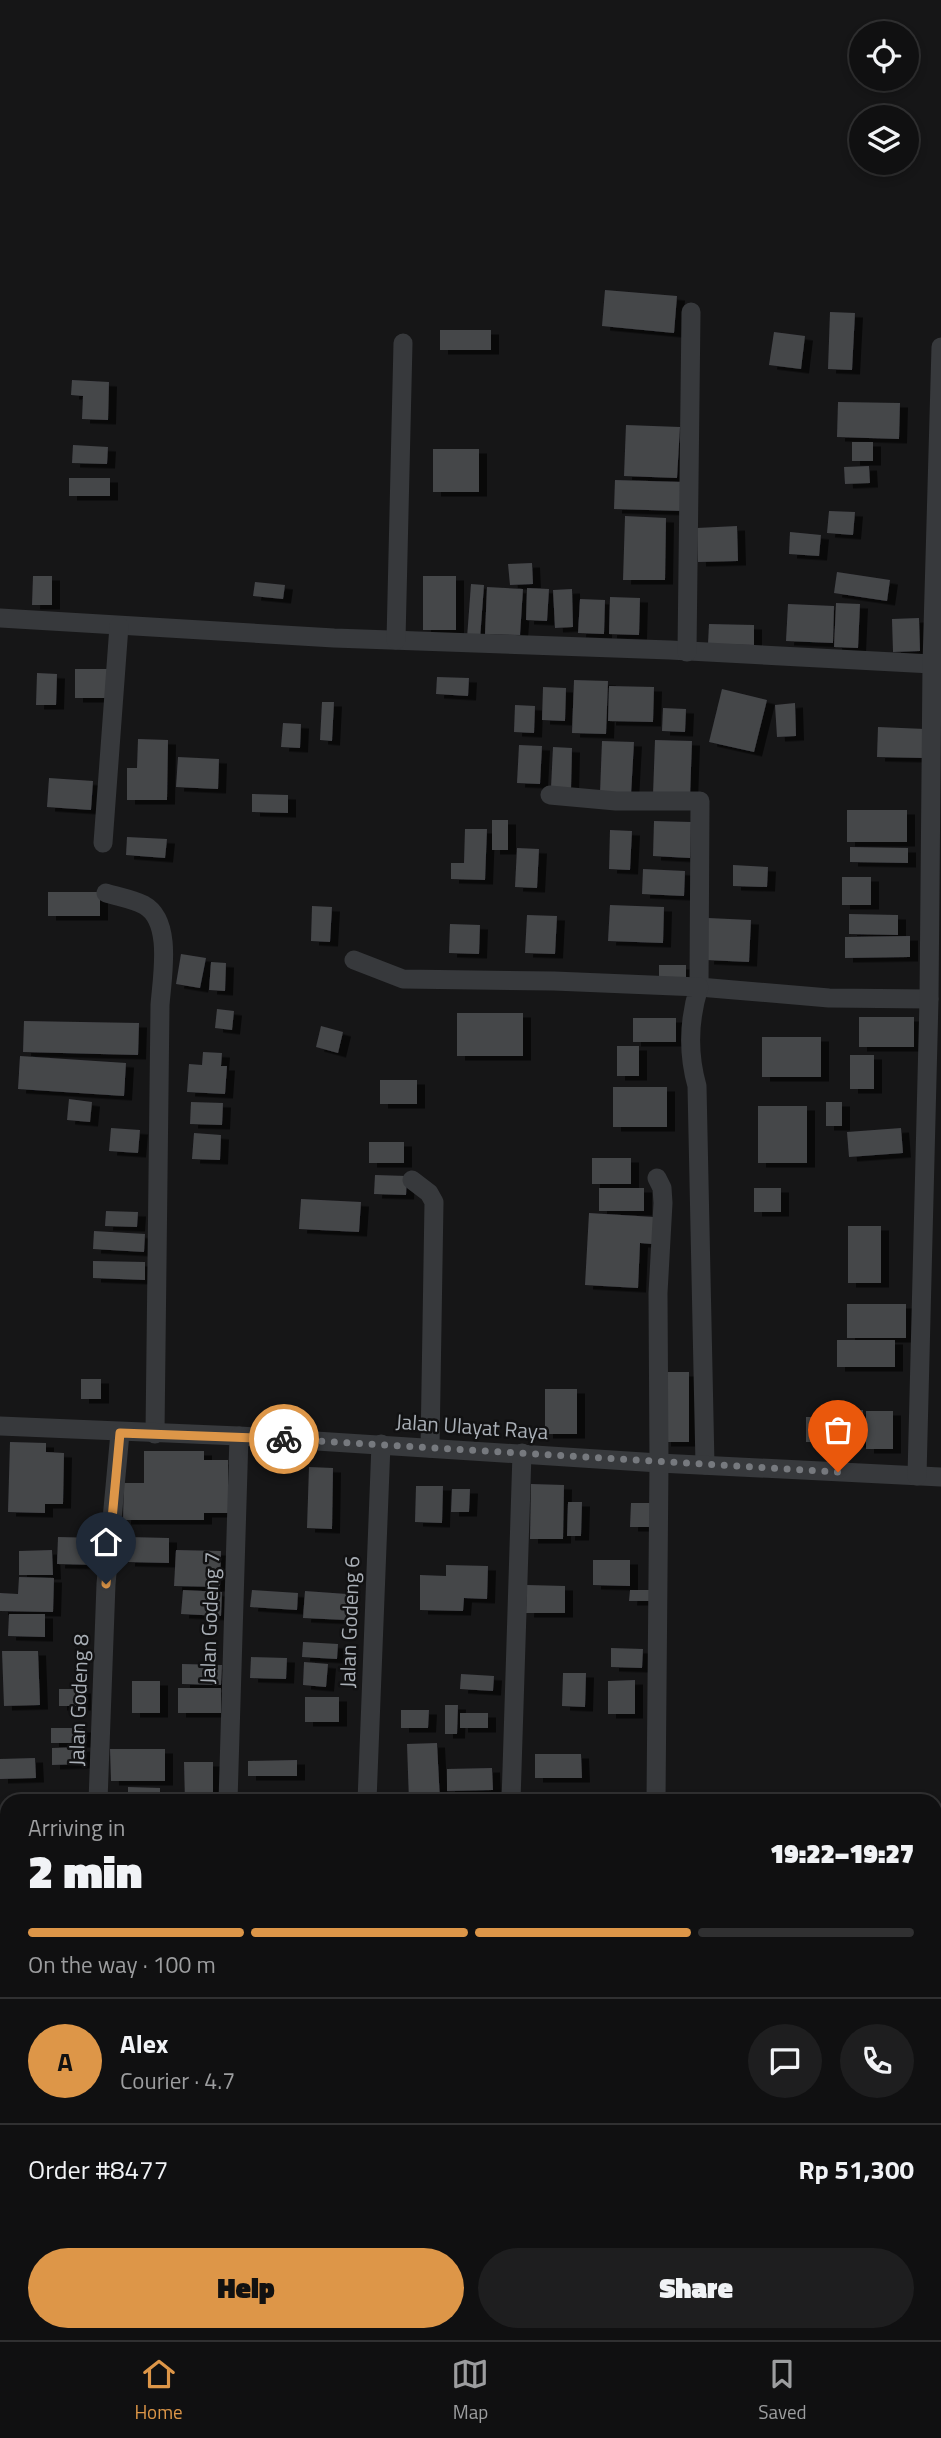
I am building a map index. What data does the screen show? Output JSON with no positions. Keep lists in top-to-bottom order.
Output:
{
  "streets": {
    "street": [
      "Jalan Ulayat Raya",
      "Jalan Godeng 7",
      "Jalan Godeng 6",
      "Jalan Godeng 8"
    ]
  },
  "crossings": [
    ["Jalan Ulayat Raya", "Jalan Godeng 7"],
    ["Jalan Ulayat Raya", "Jalan Godeng 6"],
    ["Jalan Ulayat Raya", "Jalan Godeng 8"]
  ],
  "page": {
    "heading": ["2 min", "Arriving in", "19:22–19:27"],
    "panel": [
      "Alex",
      "Courier · 4.7",
      "Order #8477",
      "Rp 51,300"
    ],
    "bar": "On the way · 100 m",
    "round": "A",
    "buttons": ["Help", "Share"],
    "tabs": ["Home", "Map", "Saved"]
  }
}
